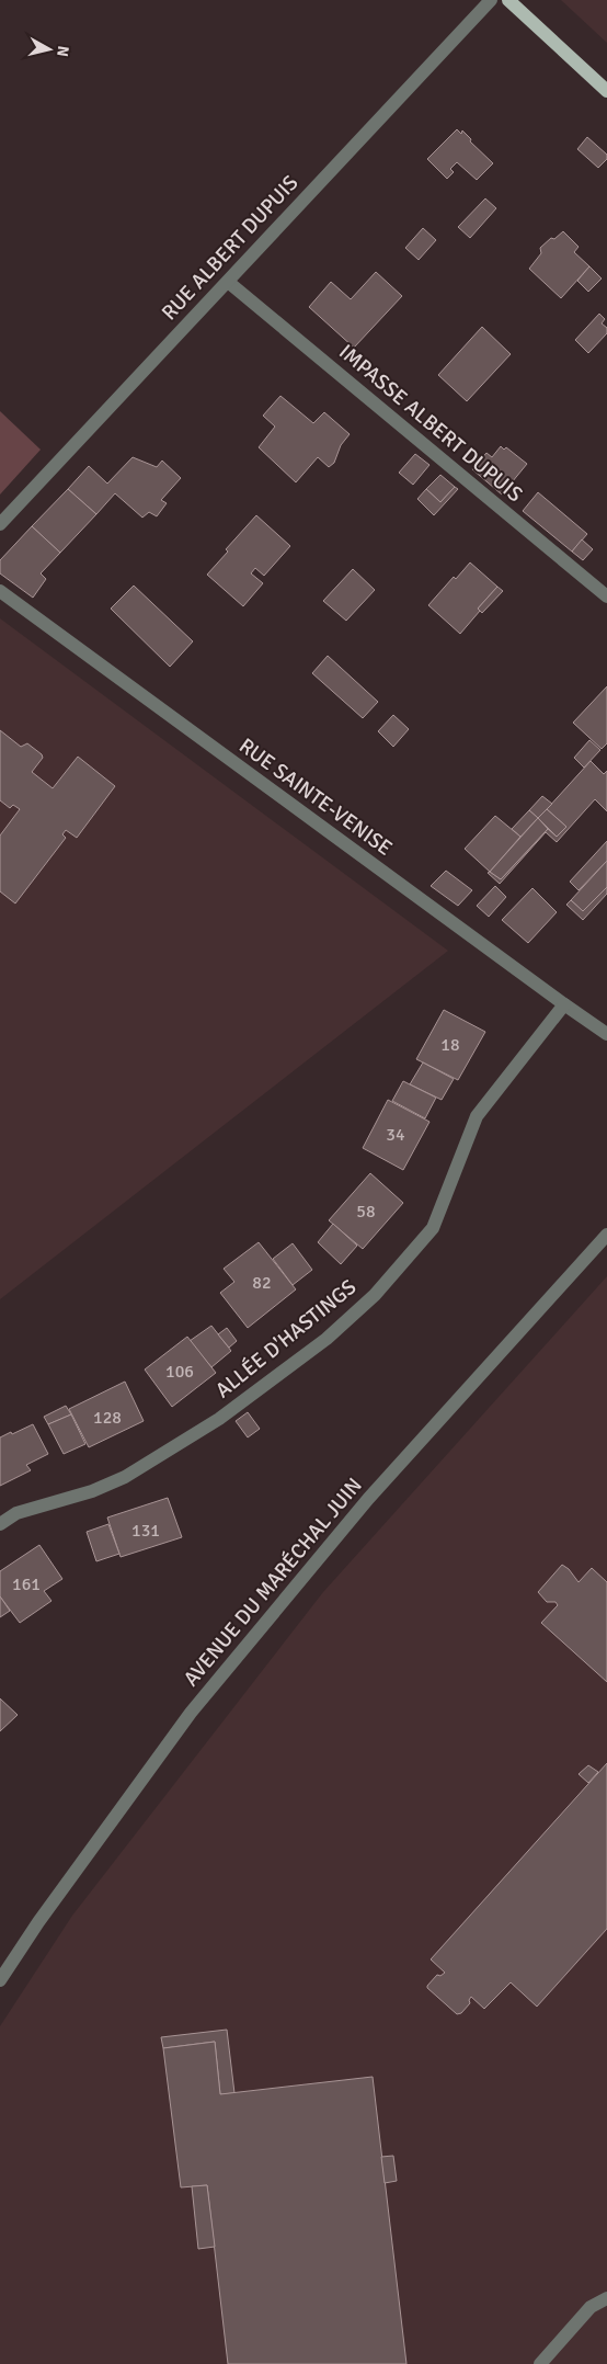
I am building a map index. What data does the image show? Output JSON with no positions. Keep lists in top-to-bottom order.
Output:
{
  "streets": {
    "street": [
      "RUE ALBERT DUPUIS",
      "IMPASSE ALBERT DUPUIS",
      "RUE SAINTE-VENISE",
      "ALLÉE D'HASTINGS",
      "AVENUE DU MARÉCHAL JUIN"
    ]
  },
  "crossings": [
    ["RUE ALBERT DUPUIS", "IMPASSE ALBERT DUPUIS"],
    ["RUE SAINTE-VENISE", "ALLÉE D'HASTINGS"]
  ],
  "house_numbers": [
    "18",
    "34",
    "58",
    "82",
    "106",
    "128",
    "131",
    "161"
  ],
  "north": "right"
}
